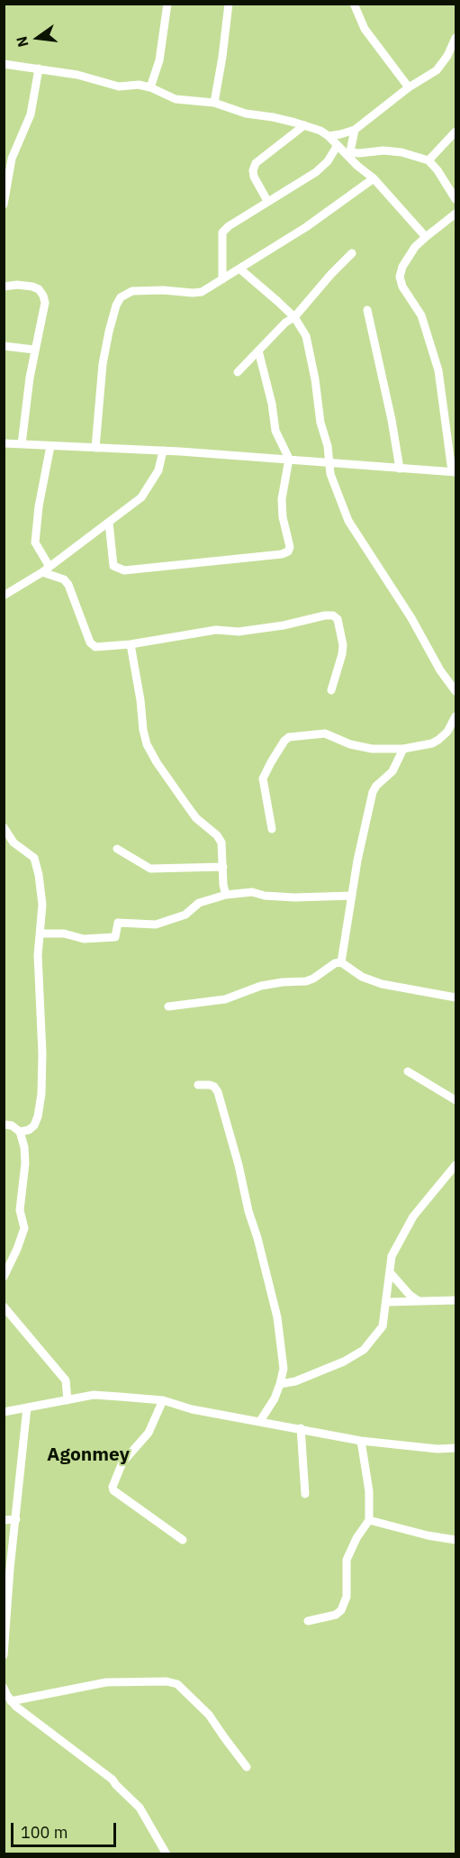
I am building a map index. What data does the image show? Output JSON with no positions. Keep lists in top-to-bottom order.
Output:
{
  "districts": ["Agonmey"],
  "scale_bar": "100 m",
  "north": "left"
}
